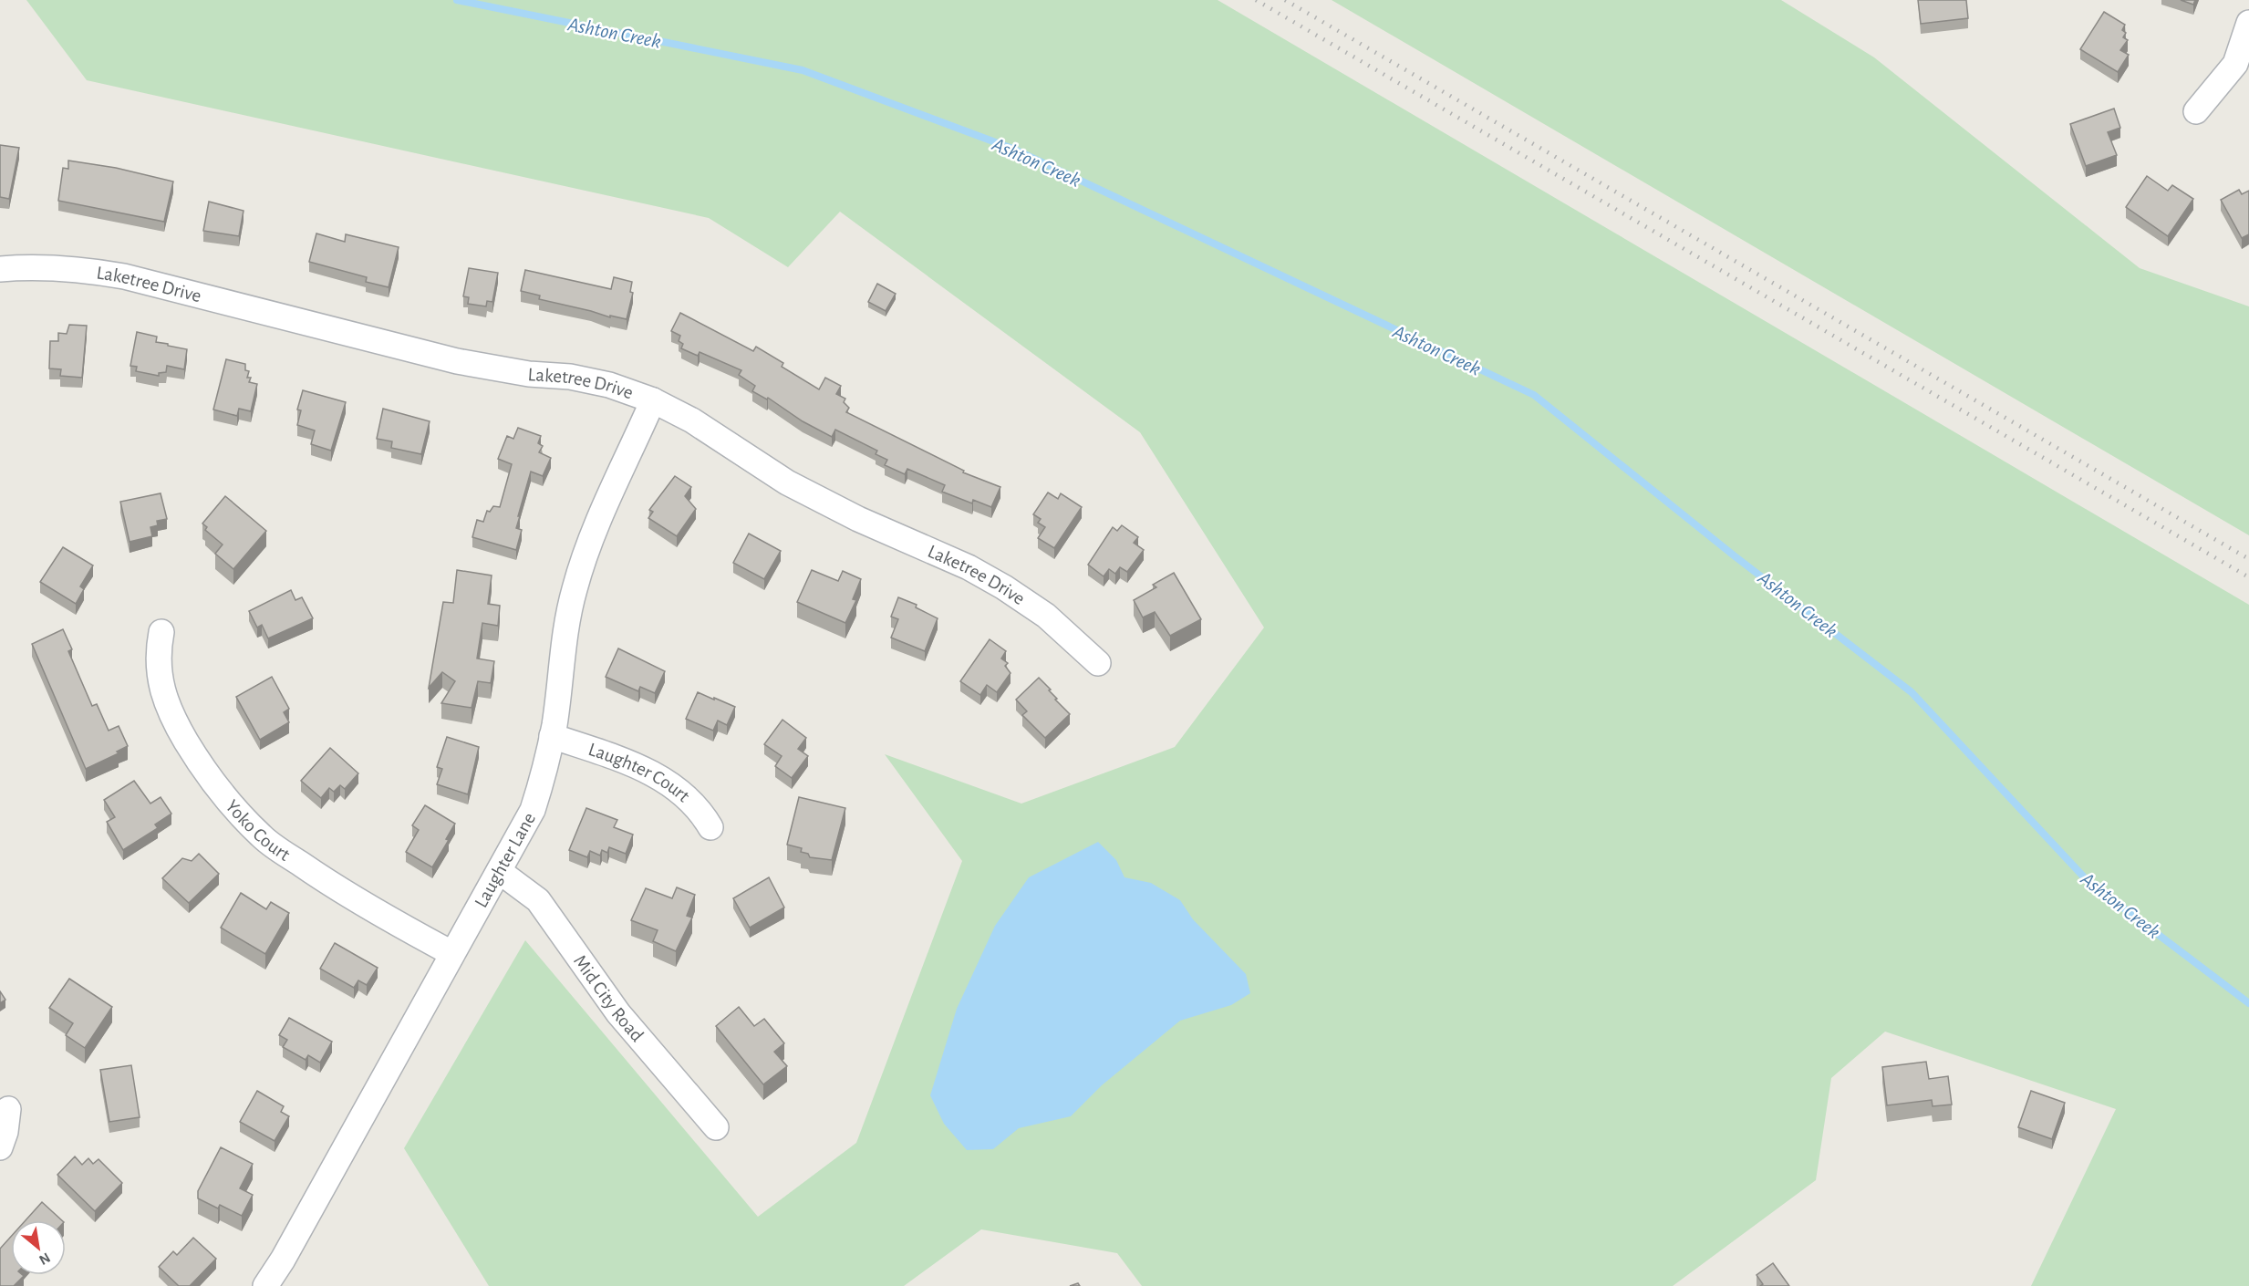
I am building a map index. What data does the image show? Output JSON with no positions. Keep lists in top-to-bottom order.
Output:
{
  "streets": {
    "street": [
      "Laketree Drive",
      "Laughter Court",
      "Yoko Court",
      "Laughter Lane",
      "Mid City Road"
    ]
  },
  "crossings": [
    ["Laketree Drive", "Laughter Lane"],
    ["Laughter Court", "Laughter Lane"],
    ["Yoko Court", "Laughter Lane"],
    ["Laughter Lane", "Mid City Road"]
  ],
  "water": ["Ashton Creek"],
  "north": "bottom right"
}
